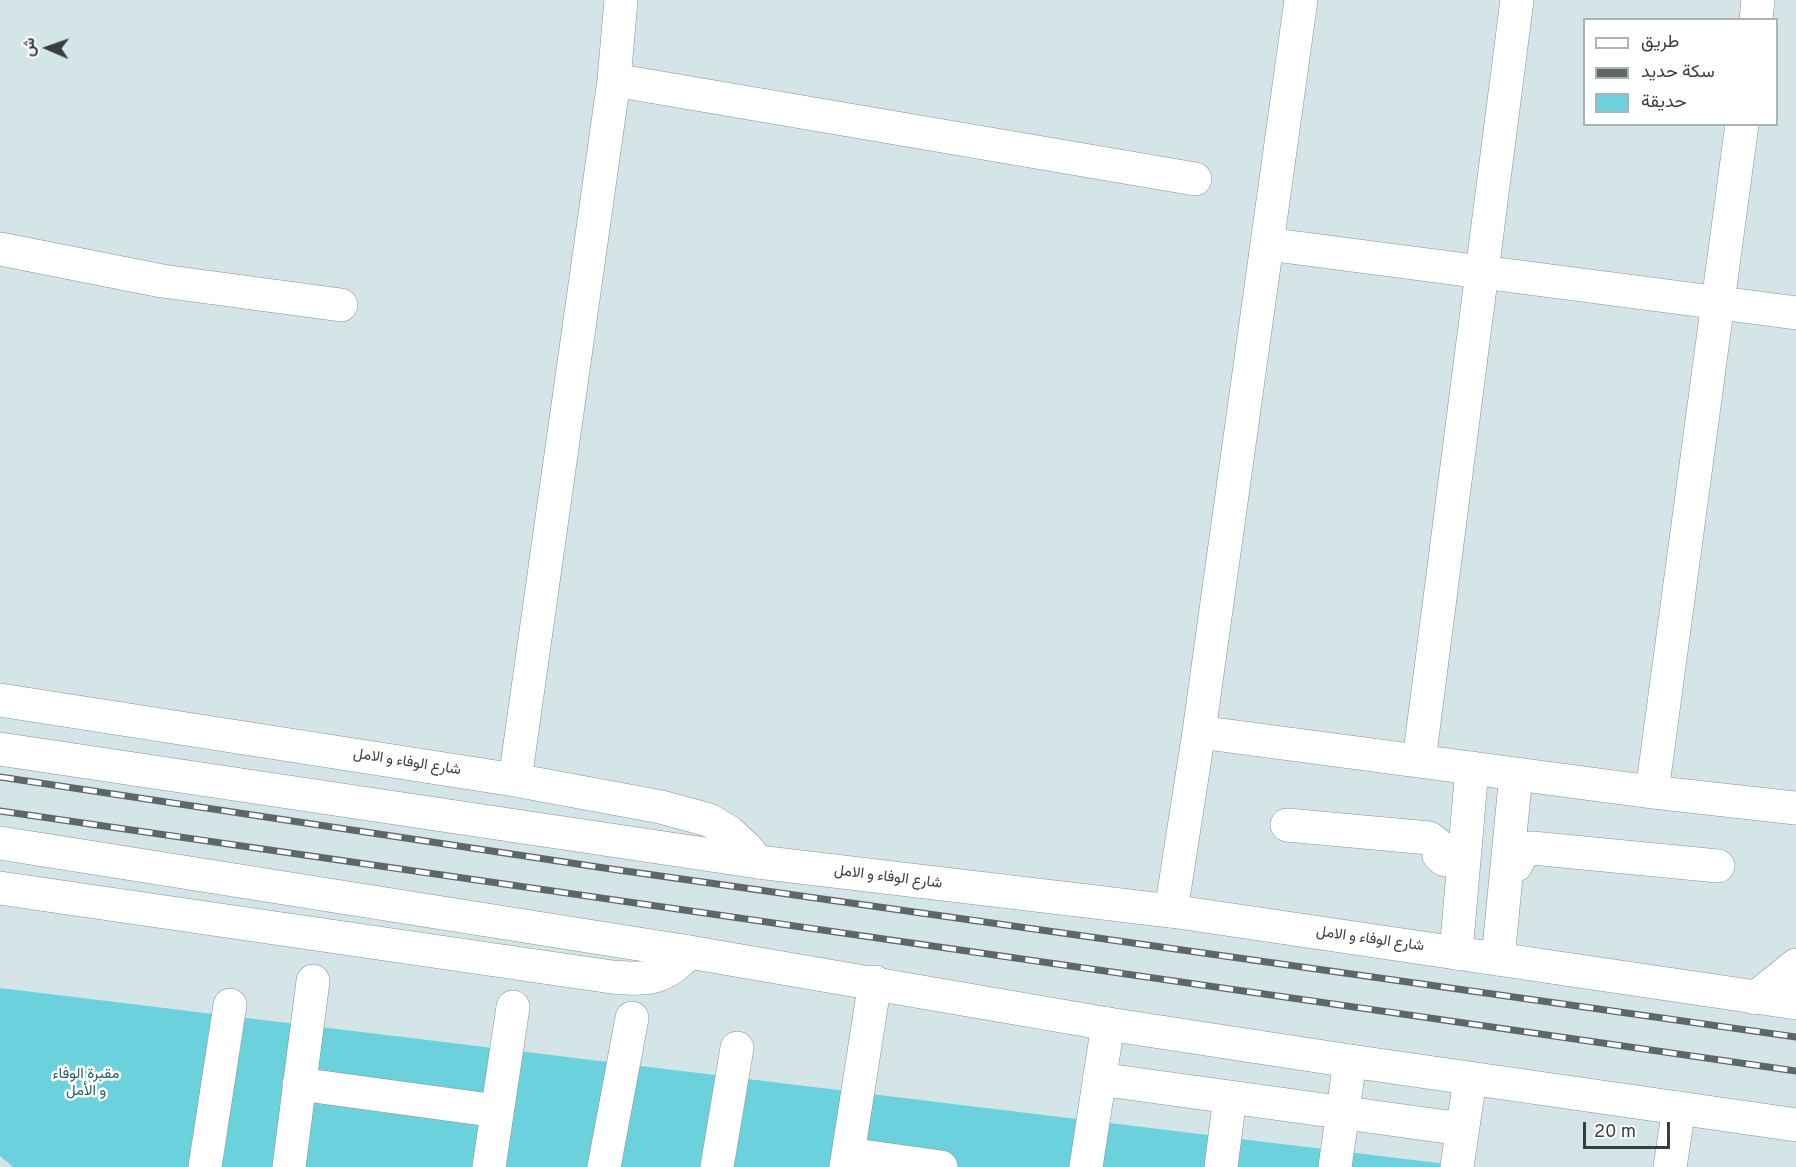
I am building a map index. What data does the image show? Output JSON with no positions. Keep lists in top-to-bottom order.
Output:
{
  "streets": {
    "street": ["شارع الوفاء و الامل"]
  },
  "parks": ["مقبرة الوفاء و الأمل"],
  "legend": ["طريق", "سكة حديد", "حديقة"],
  "scale_bar": "20 m",
  "north": "left"
}
